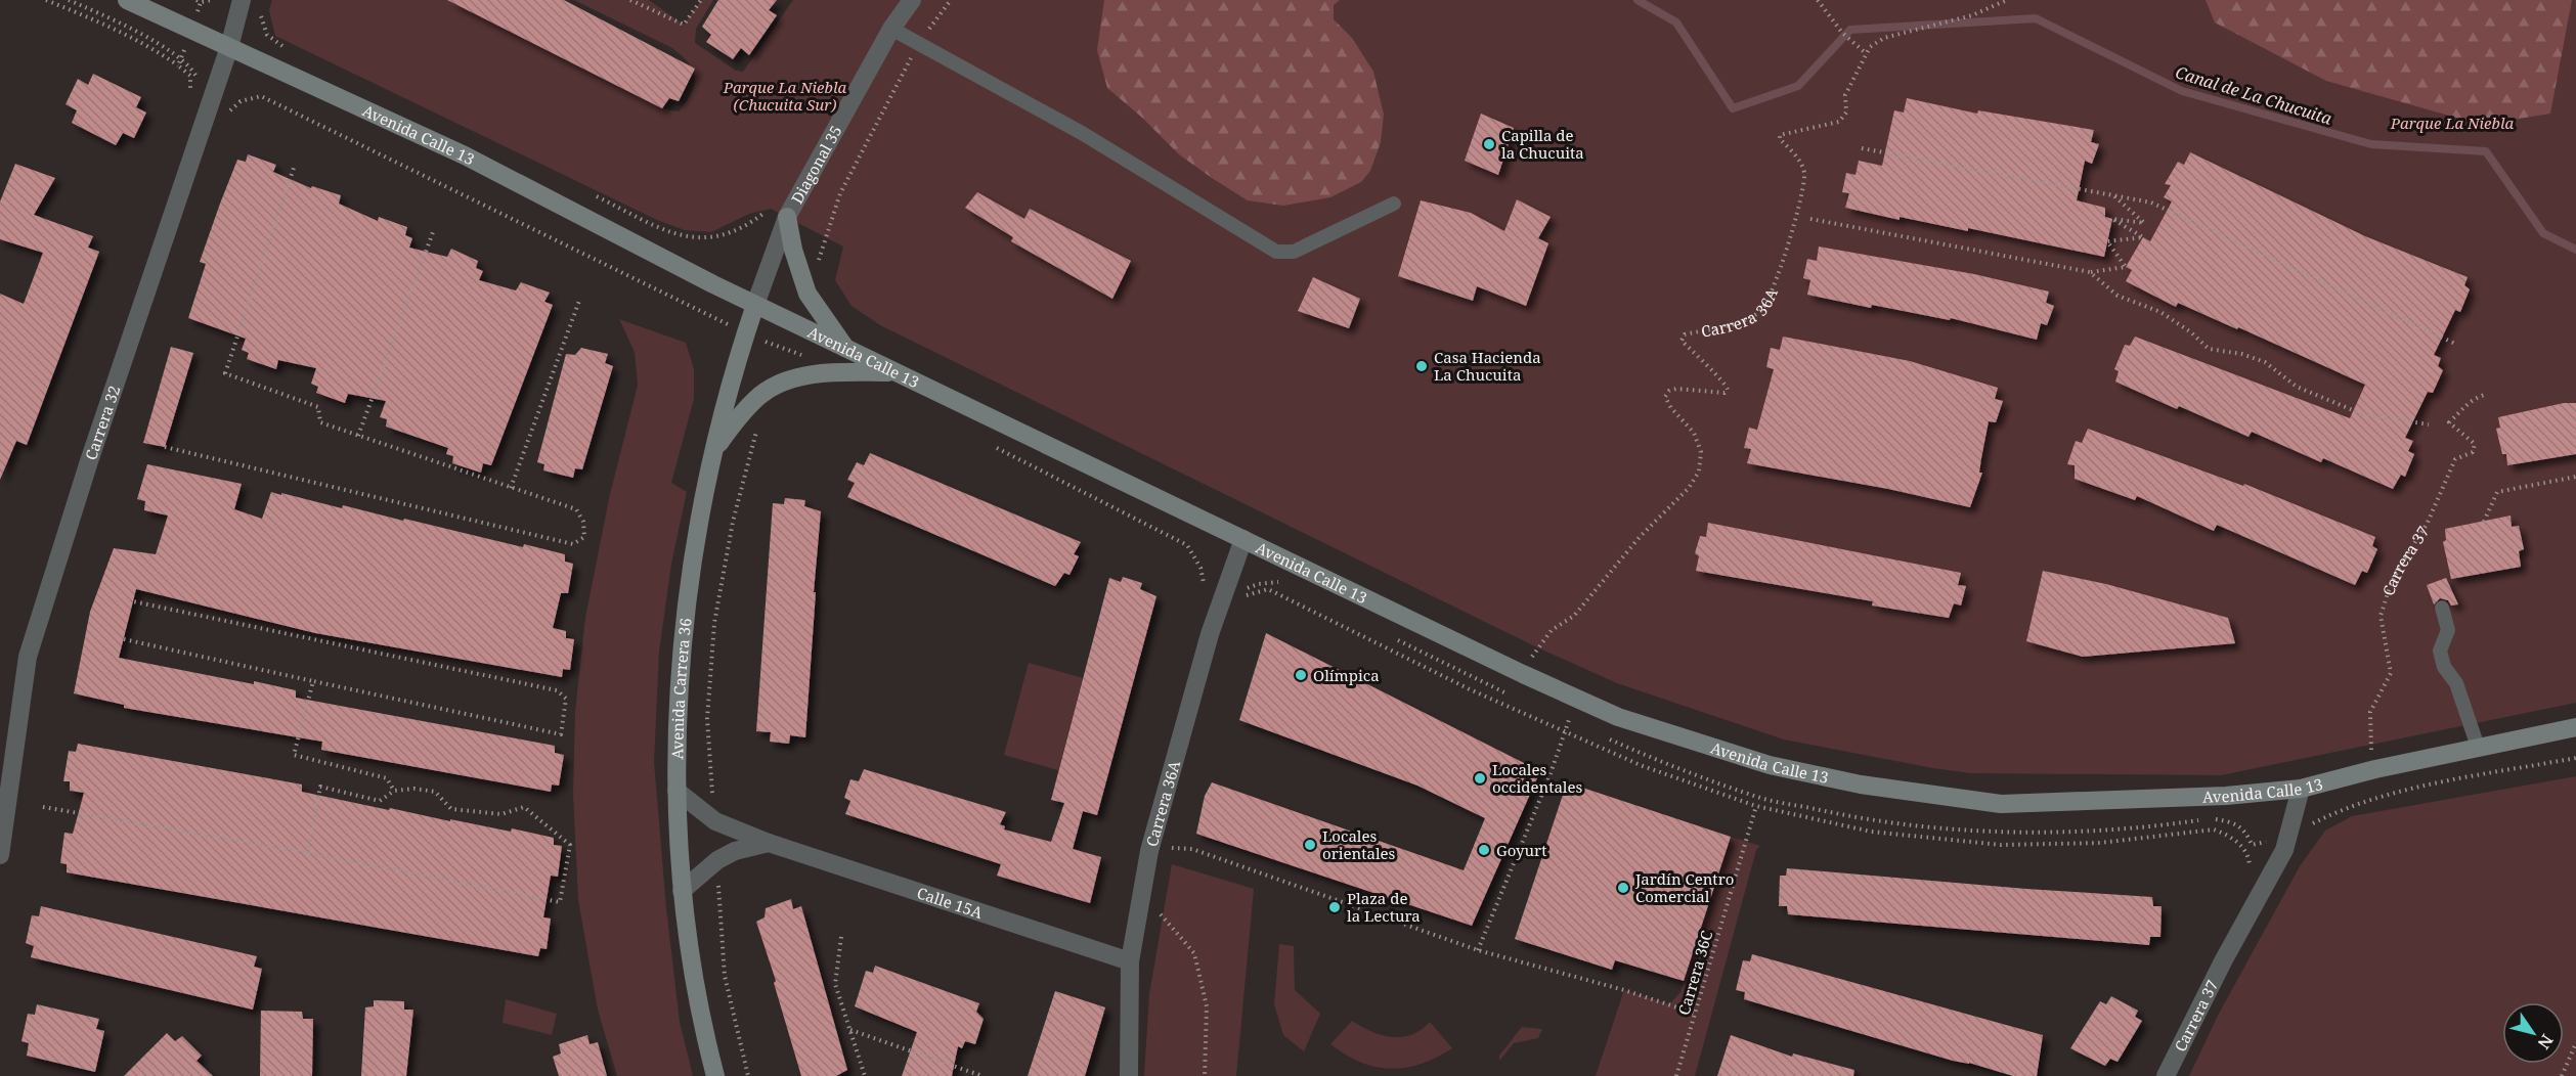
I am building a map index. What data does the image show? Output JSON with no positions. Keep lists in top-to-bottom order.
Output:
{
  "streets": {
    "main road": ["Avenida Calle 13", "Avenida Carrera 36"],
    "street": [
      "Diagonal 35",
      "Carrera 36A",
      "Carrera 32",
      "Carrera 37",
      "Calle 15A"
    ],
    "path": ["Carrera 36C"]
  },
  "crossings": [
    ["Avenida Calle 13", "Diagonal 35"],
    ["Avenida Calle 13", "Carrera 36A"],
    ["Avenida Calle 13", "Carrera 32"],
    ["Avenida Calle 13", "Carrera 37"],
    ["Avenida Calle 13", "Avenida Carrera 36"],
    ["Diagonal 35", "Avenida Carrera 36"],
    ["Carrera 36A", "Calle 15A"],
    ["Avenida Carrera 36", "Calle 15A"]
  ],
  "water": ["Canal de La Chucuita"],
  "parks": ["Parque La Niebla (Chucuita Sur)", "Parque La Niebla"],
  "places": [
    "Capilla de la Chucuita",
    "Casa Hacienda La Chucuita",
    "Olímpica",
    "Locales occidentales",
    "Locales orientales",
    "Goyurt",
    "Jardín Centro Comercial",
    "Plaza de la Lectura"
  ],
  "north": "bottom right"
}
